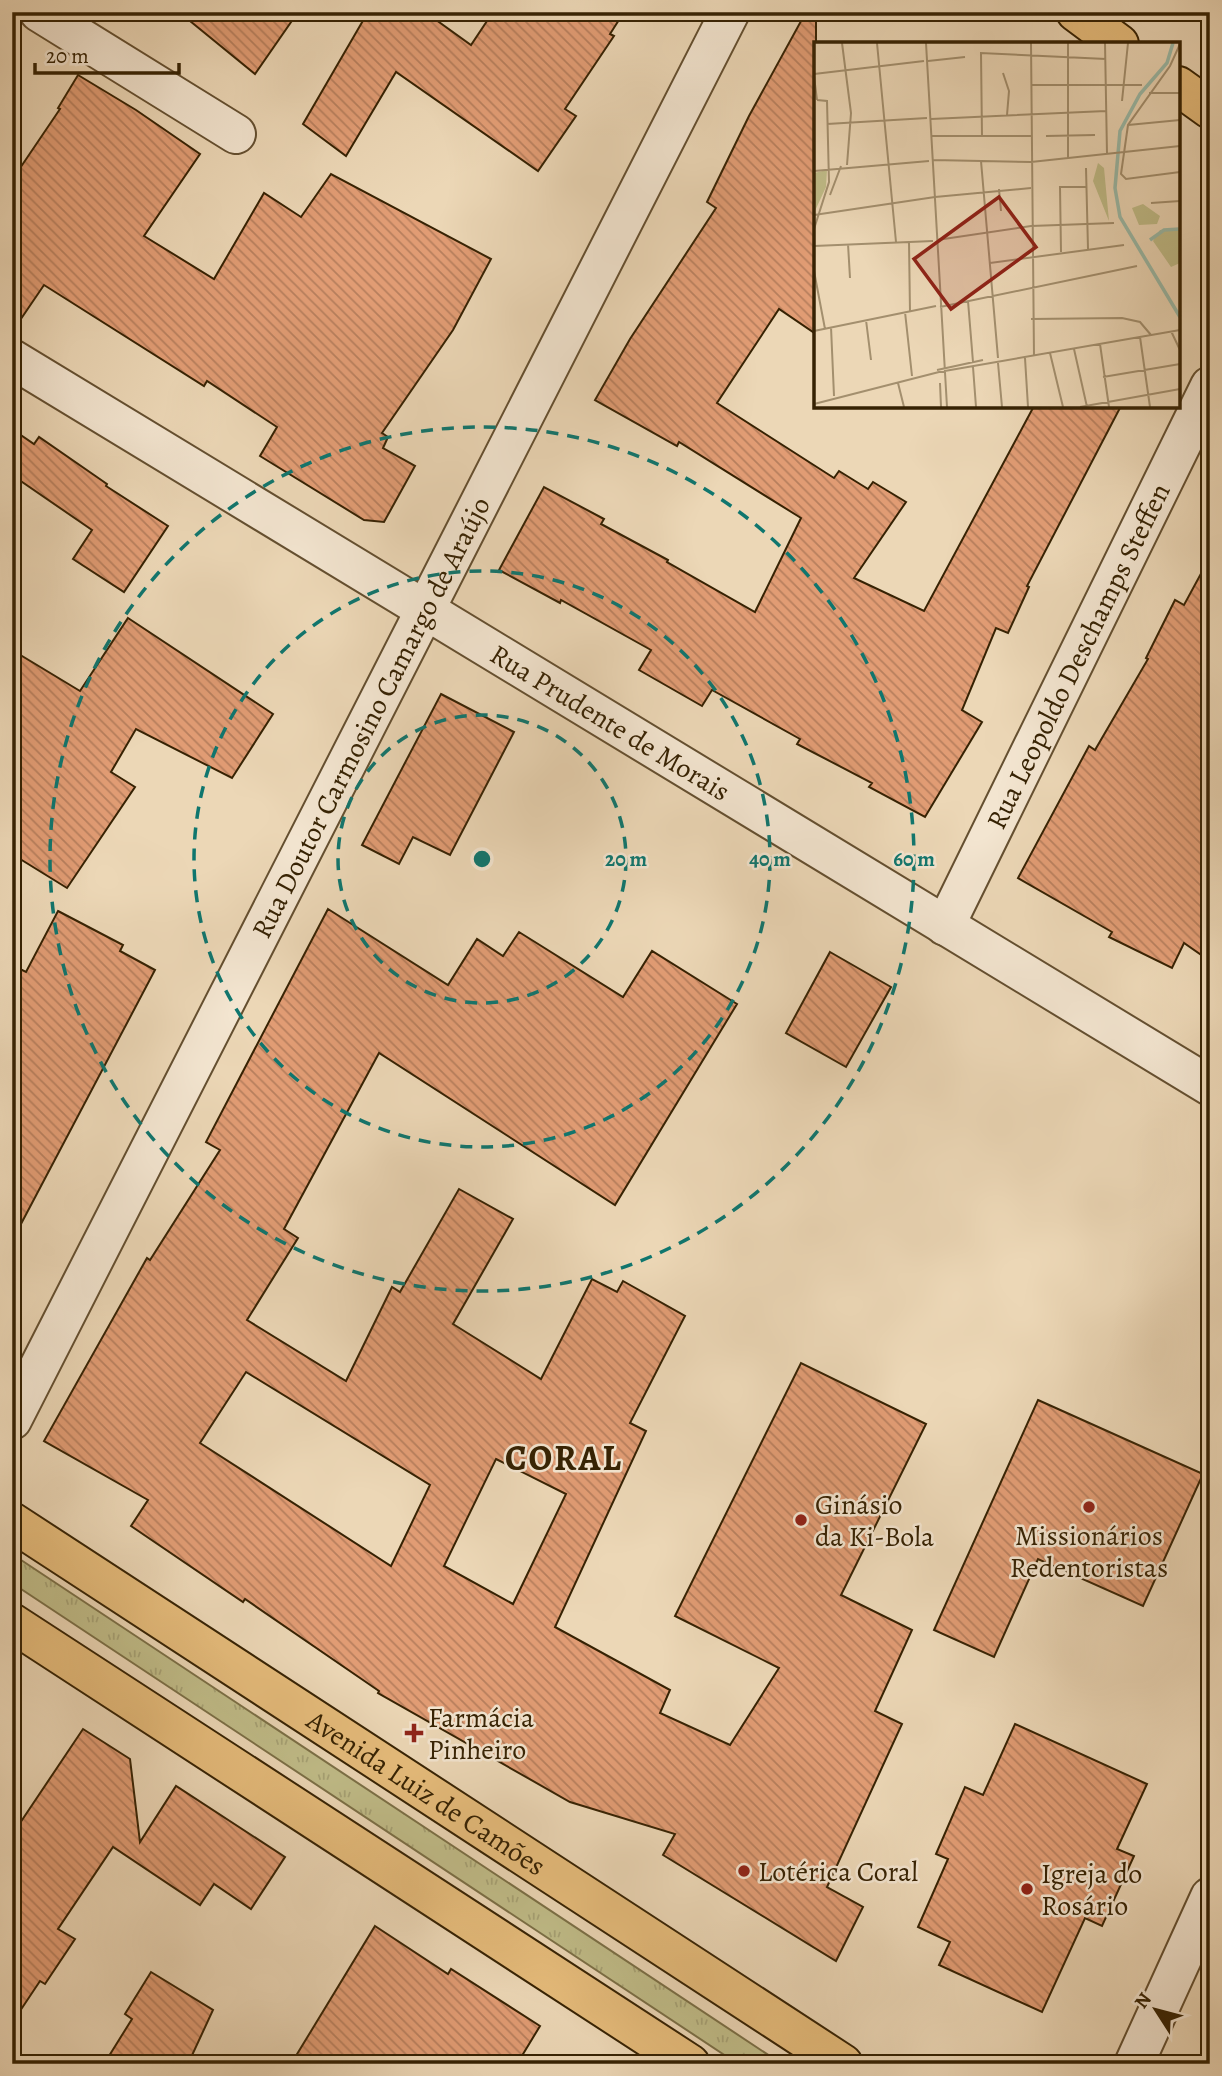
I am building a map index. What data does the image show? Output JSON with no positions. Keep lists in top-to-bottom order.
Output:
{
  "streets": {
    "main road": ["Avenida Luiz de Camões"],
    "street": ["Rua Leopoldo Deschamps Steffen", "Rua Doutor Carmosino Camargo de Araújo", "Rua Prudente de Morais"]
  },
  "crossings": [
    ["Rua Leopoldo Deschamps Steffen", "Rua Prudente de Morais"],
    ["Rua Doutor Carmosino Camargo de Araújo", "Rua Prudente de Morais"]
  ],
  "districts": ["CORAL"],
  "places": {
    "other": [
      "Missionários Redentoristas",
      "Ginásio da Ki-Bola",
      "Lotérica Coral",
      "Igreja do Rosário"
    ],
    "health": ["Farmácia Pinheiro"]
  },
  "scale_bar": "20 m",
  "north": "top left",
  "rings": ["20 m", "40 m", "60 m"]
}
